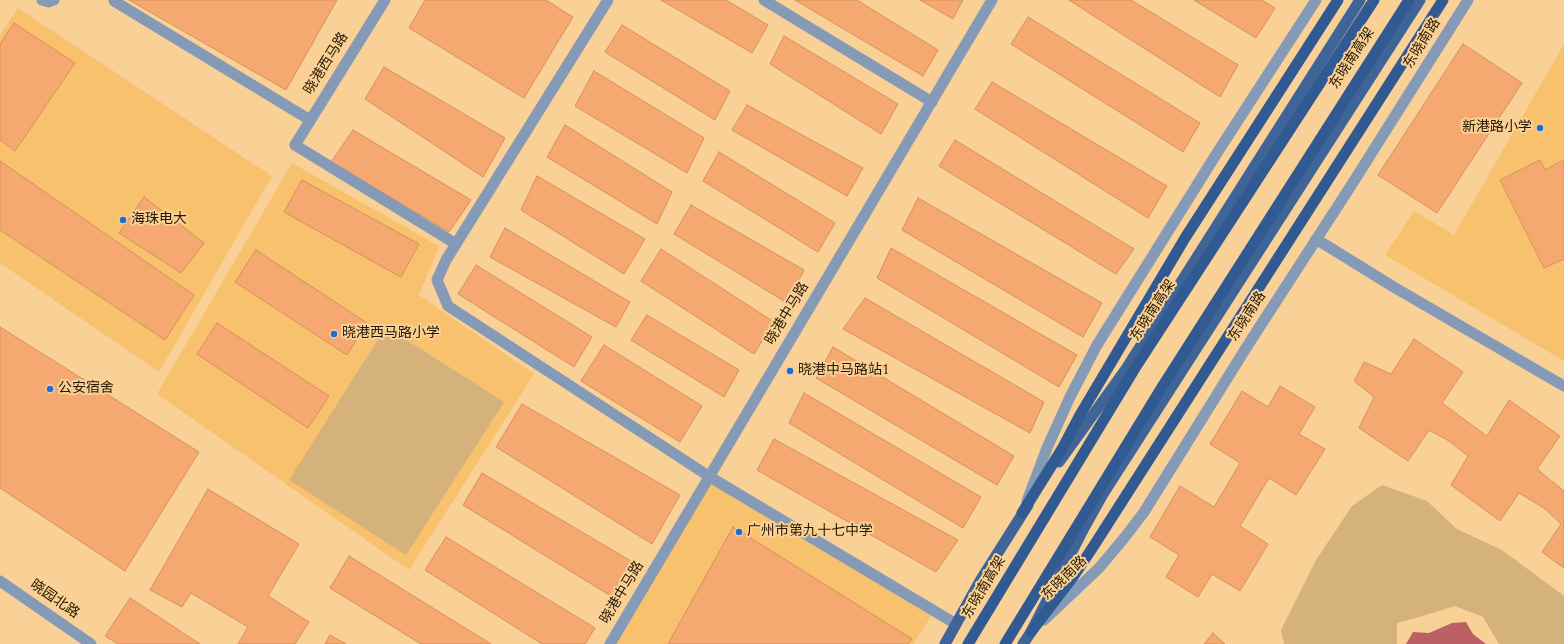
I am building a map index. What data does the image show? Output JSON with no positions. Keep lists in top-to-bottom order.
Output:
{
  "streets": {
    "highway": ["东晓南高架"],
    "main road": ["东晓南路"],
    "street": ["晓港西马路", "晓港中马路", "晓园北路"]
  },
  "places": [
    "新港路小学",
    "海珠电大",
    "晓港西马路小学",
    "晓港中马路站1",
    "公安宿舍",
    "广州市第九十七中学"
  ]
}
